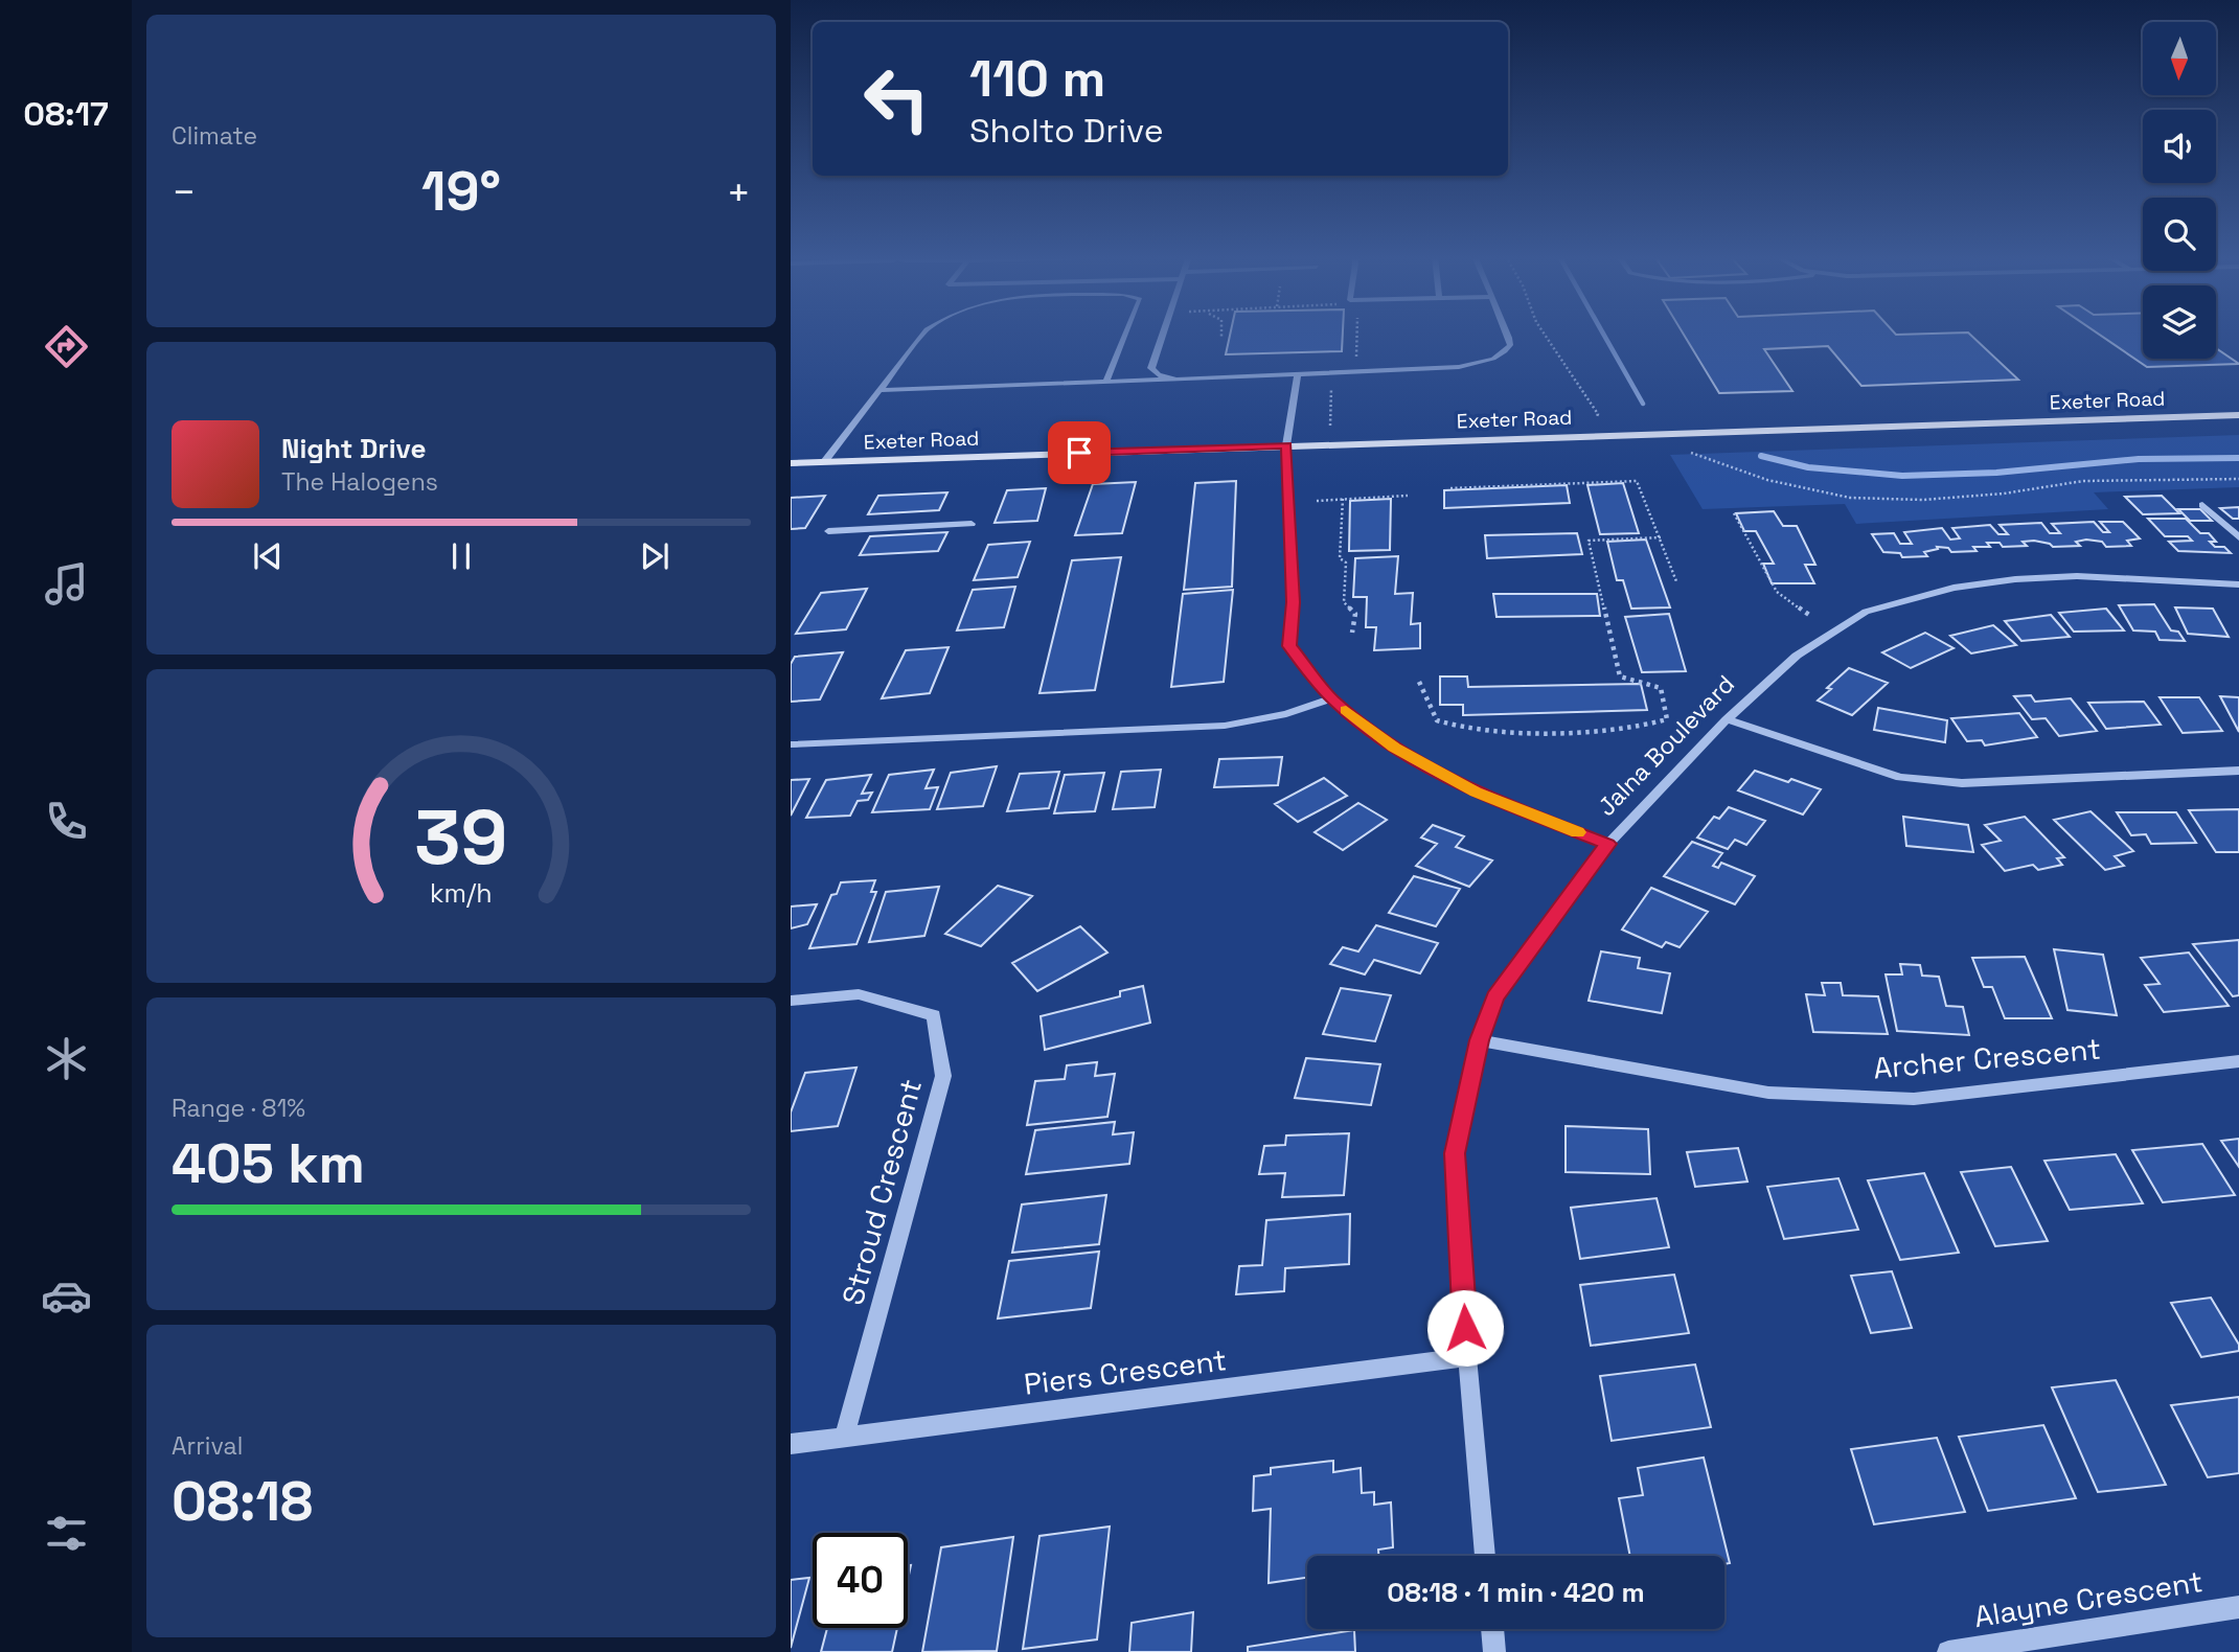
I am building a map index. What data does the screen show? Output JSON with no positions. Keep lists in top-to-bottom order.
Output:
{
  "streets": {
    "main road": ["Exeter Road"],
    "street": [
      "Jalna Boulevard",
      "Archer Crescent",
      "Stroud Crescent",
      "Piers Crescent",
      "Alayne Crescent"
    ]
  },
  "crossings": [
    ["Jalna Boulevard", "Archer Crescent"],
    ["Jalna Boulevard", "Piers Crescent"],
    ["Stroud Crescent", "Piers Crescent"]
  ],
  "north": "bottom",
  "page": {
    "tabs": "08:17",
    "tile": [
      "Climate",
      ["Range · 81%", "405 km"],
      ["Arrival", "08:18"]
    ],
    "turn": ["110 m", "Sholto Drive"],
    "heat": ["−", "19°", "+"],
    "song": ["Night Drive", "The Halogens"],
    "limit": "40",
    "trip": "08:18 · 1 min · 420 m",
    "gauge": ["39", "km/h"]
  }
}
